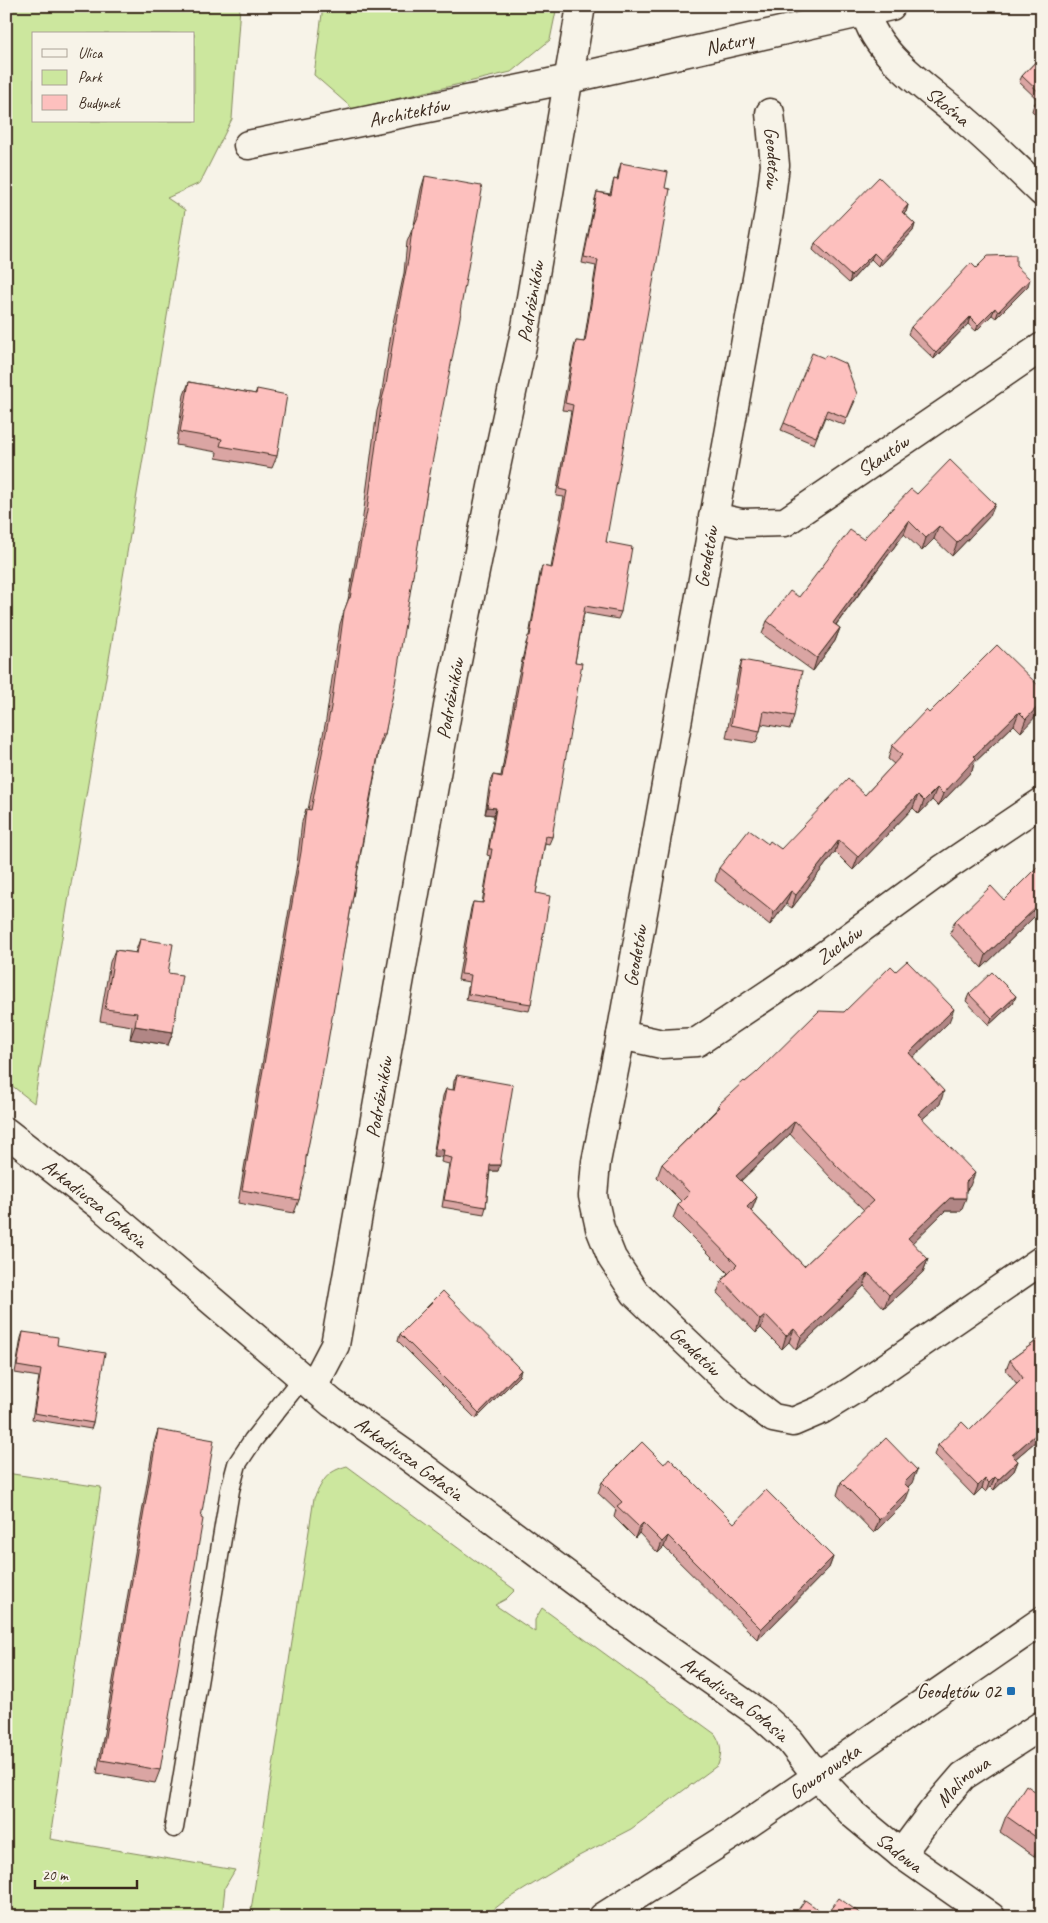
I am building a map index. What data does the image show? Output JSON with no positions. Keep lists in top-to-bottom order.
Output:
{
  "streets": {
    "street": [
      "Natury",
      "Skośna",
      "Architektów",
      "Geodetów",
      "Podróżników",
      "Skautów",
      "Zuchów",
      "Arkadiusza Gołasia",
      "Goworowska",
      "Malinowa",
      "Sadowa"
    ]
  },
  "crossings": [
    ["Natury", "Skośna"],
    ["Natury", "Architektów"],
    ["Natury", "Podróżników"],
    ["Architektów", "Podróżników"],
    ["Geodetów", "Skautów"],
    ["Geodetów", "Zuchów"],
    ["Podróżników", "Arkadiusza Gołasia"],
    ["Arkadiusza Gołasia", "Goworowska"],
    ["Arkadiusza Gołasia", "Sadowa"],
    ["Goworowska", "Sadowa"],
    ["Malinowa", "Sadowa"]
  ],
  "places": {
    "transit": ["Geodetów 02"]
  },
  "legend": ["Ulica", "Park", "Budynek"],
  "scale_bar": "20 m"
}
